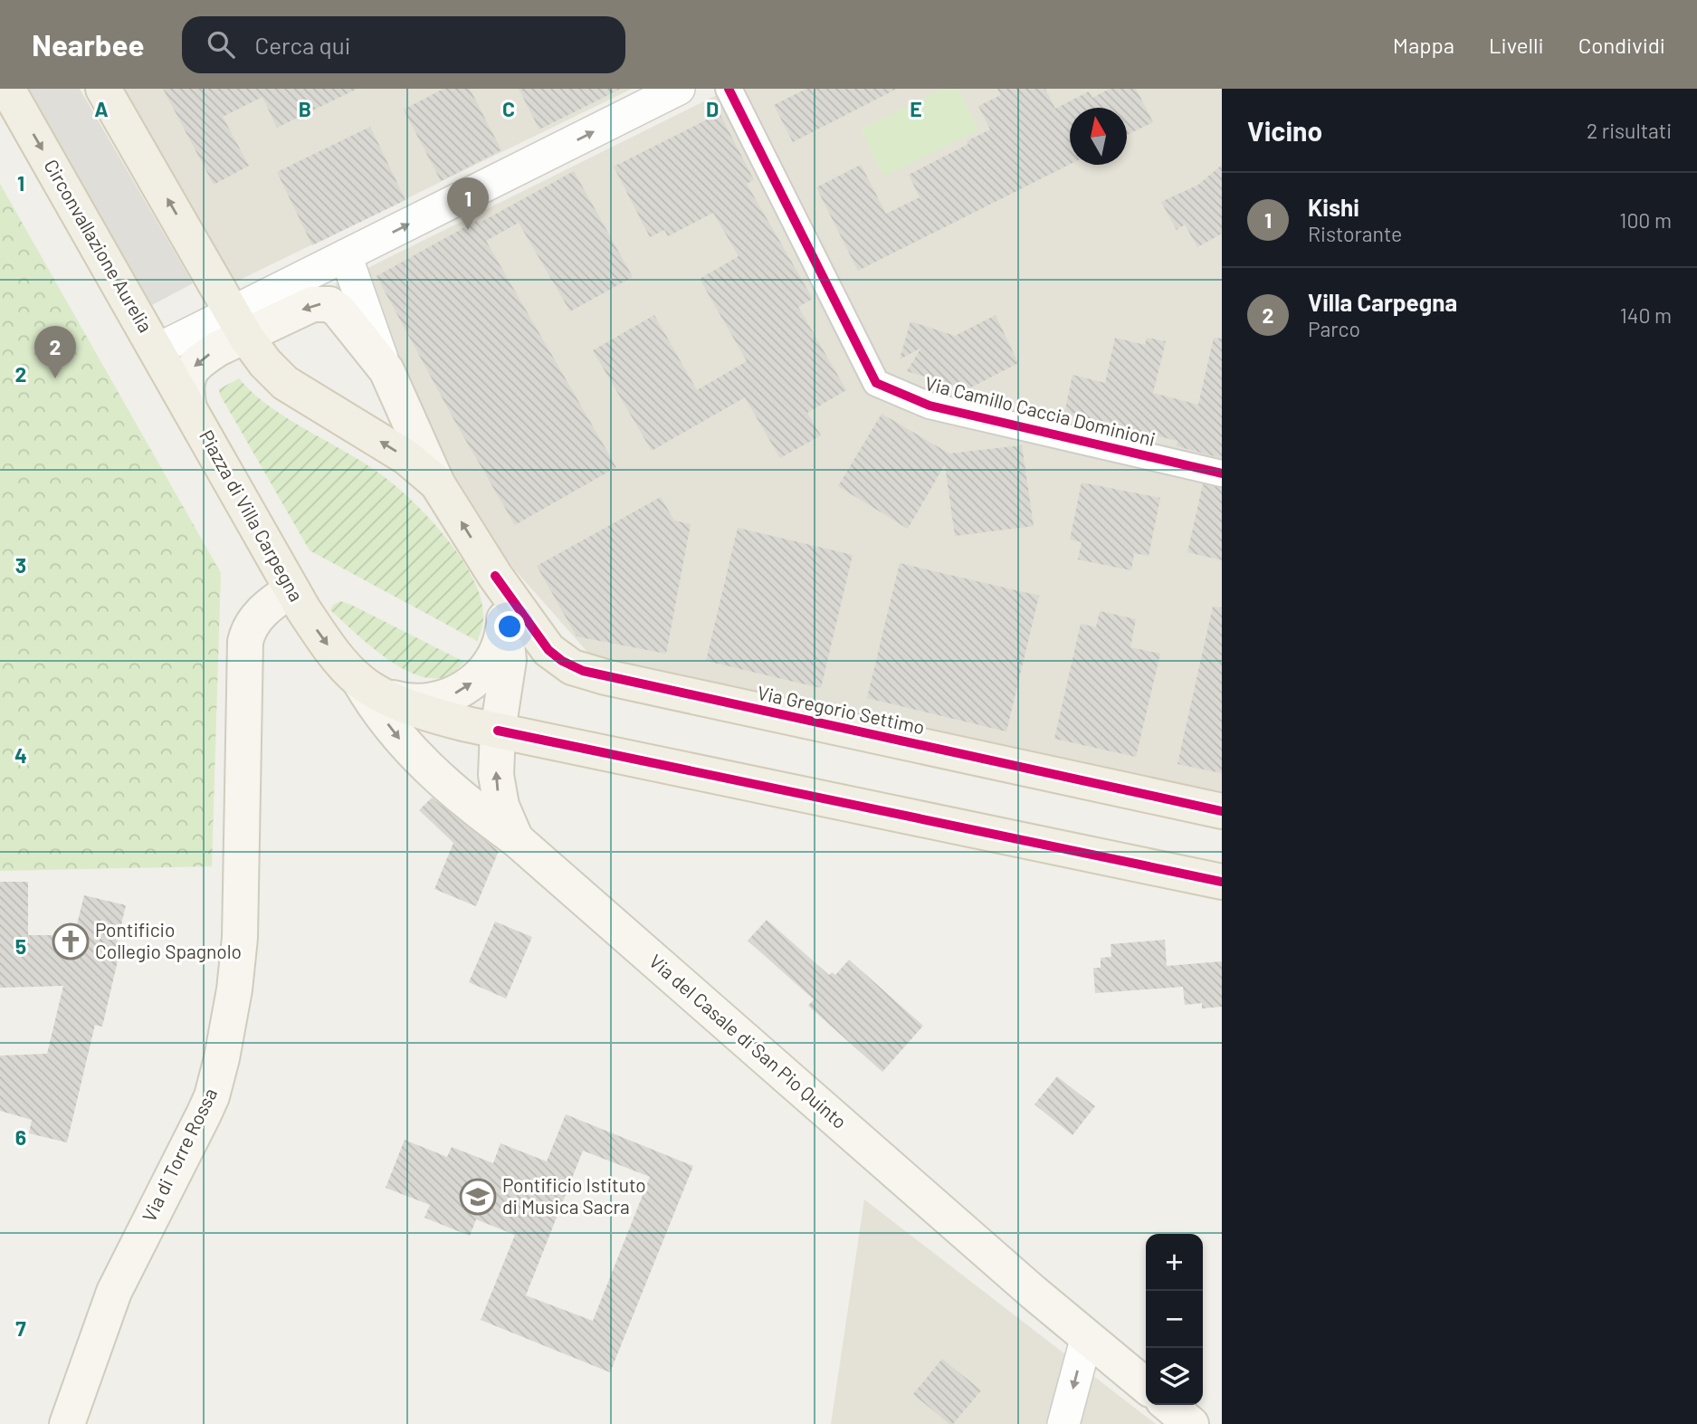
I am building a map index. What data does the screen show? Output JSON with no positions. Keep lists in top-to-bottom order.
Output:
{
  "streets": {
    "main road": [
      "Circonvallazione Aurelia",
      "Piazza di Villa Carpegna",
      "Via Gregorio Settimo",
      "Via del Casale di San Pio Quinto",
      "Via di Torre Rossa"
    ],
    "street": ["Via Camillo Caccia Dominioni"]
  },
  "crossings": [
    ["Circonvallazione Aurelia", "Piazza di Villa Carpegna"],
    ["Piazza di Villa Carpegna", "Via del Casale di San Pio Quinto"],
    ["Piazza di Villa Carpegna", "Via di Torre Rossa"]
  ],
  "places": {
    "church": ["Pontificio Collegio Spagnolo"],
    "school or university": ["Pontificio Istituto di Musica Sacra"]
  },
  "north": "top",
  "page": {
    "header": "Nearbee",
    "search": "Cerca qui",
    "nav": ["Mappa", "Livelli", "Condividi"],
    "heading": ["Vicino", "2 risultati"],
    "list": [
      {
        "mark": "1",
        "name": "Kishi",
        "note": "Ristorante",
        "value": "100 m"
      },
      {
        "mark": "2",
        "name": "Villa Carpegna",
        "note": "Parco",
        "value": "140 m"
      }
    ],
    "pins": ["1", "2"],
    "map_buttons": ["+", "−"]
  },
  "grid": {
    "columns": [
      "A",
      "B",
      "C",
      "D",
      "E"
    ],
    "rows": [
      "1",
      "2",
      "3",
      "4",
      "5",
      "6",
      "7"
    ]
  }
}
